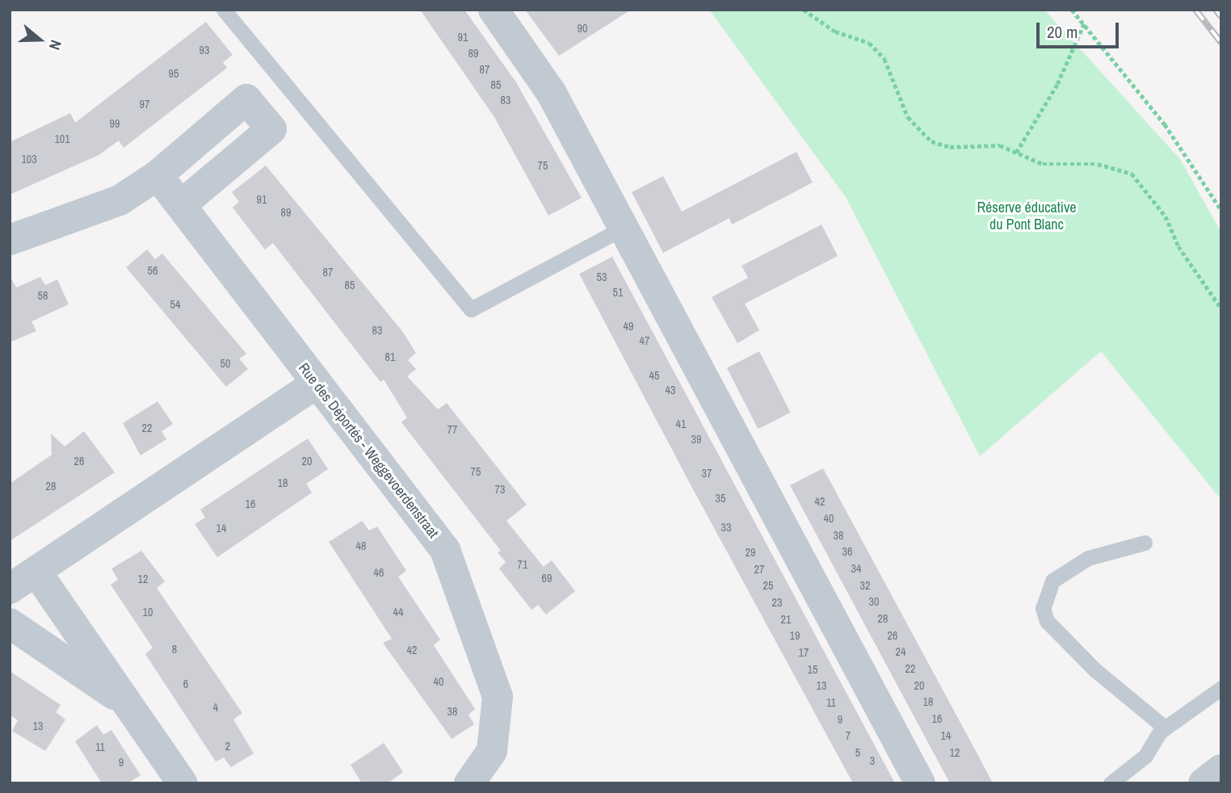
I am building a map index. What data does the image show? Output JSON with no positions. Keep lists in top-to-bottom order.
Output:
{
  "streets": {
    "street": ["Rue des Déportés - Weggevoerdenstraat"]
  },
  "parks": ["Réserve éducative du Pont Blanc"],
  "house_numbers": [
    "90",
    "91",
    "93",
    "89",
    "87",
    "95",
    "85",
    "83",
    "97",
    "99",
    "101",
    "103",
    "75",
    "91",
    "89",
    "56",
    "87",
    "53",
    "85",
    "51",
    "58",
    "54",
    "49",
    "83",
    "47",
    "81",
    "50",
    "45",
    "43",
    "41",
    "22",
    "77",
    "39",
    "26",
    "20",
    "75",
    "37",
    "18",
    "28",
    "73",
    "35",
    "42",
    "16",
    "40",
    "33",
    "14",
    "38",
    "48",
    "36",
    "29",
    "71",
    "34",
    "27",
    "46",
    "69",
    "12",
    "25",
    "32",
    "30",
    "23",
    "10",
    "44",
    "28",
    "21",
    "19",
    "26",
    "8",
    "42",
    "24",
    "17",
    "22",
    "15",
    "40",
    "6",
    "13",
    "20",
    "18",
    "11",
    "4",
    "38",
    "16",
    "9",
    "13",
    "7",
    "14",
    "2",
    "11",
    "5",
    "12",
    "3",
    "9"
  ],
  "scale_bar": "20 m",
  "north": "right"
}
